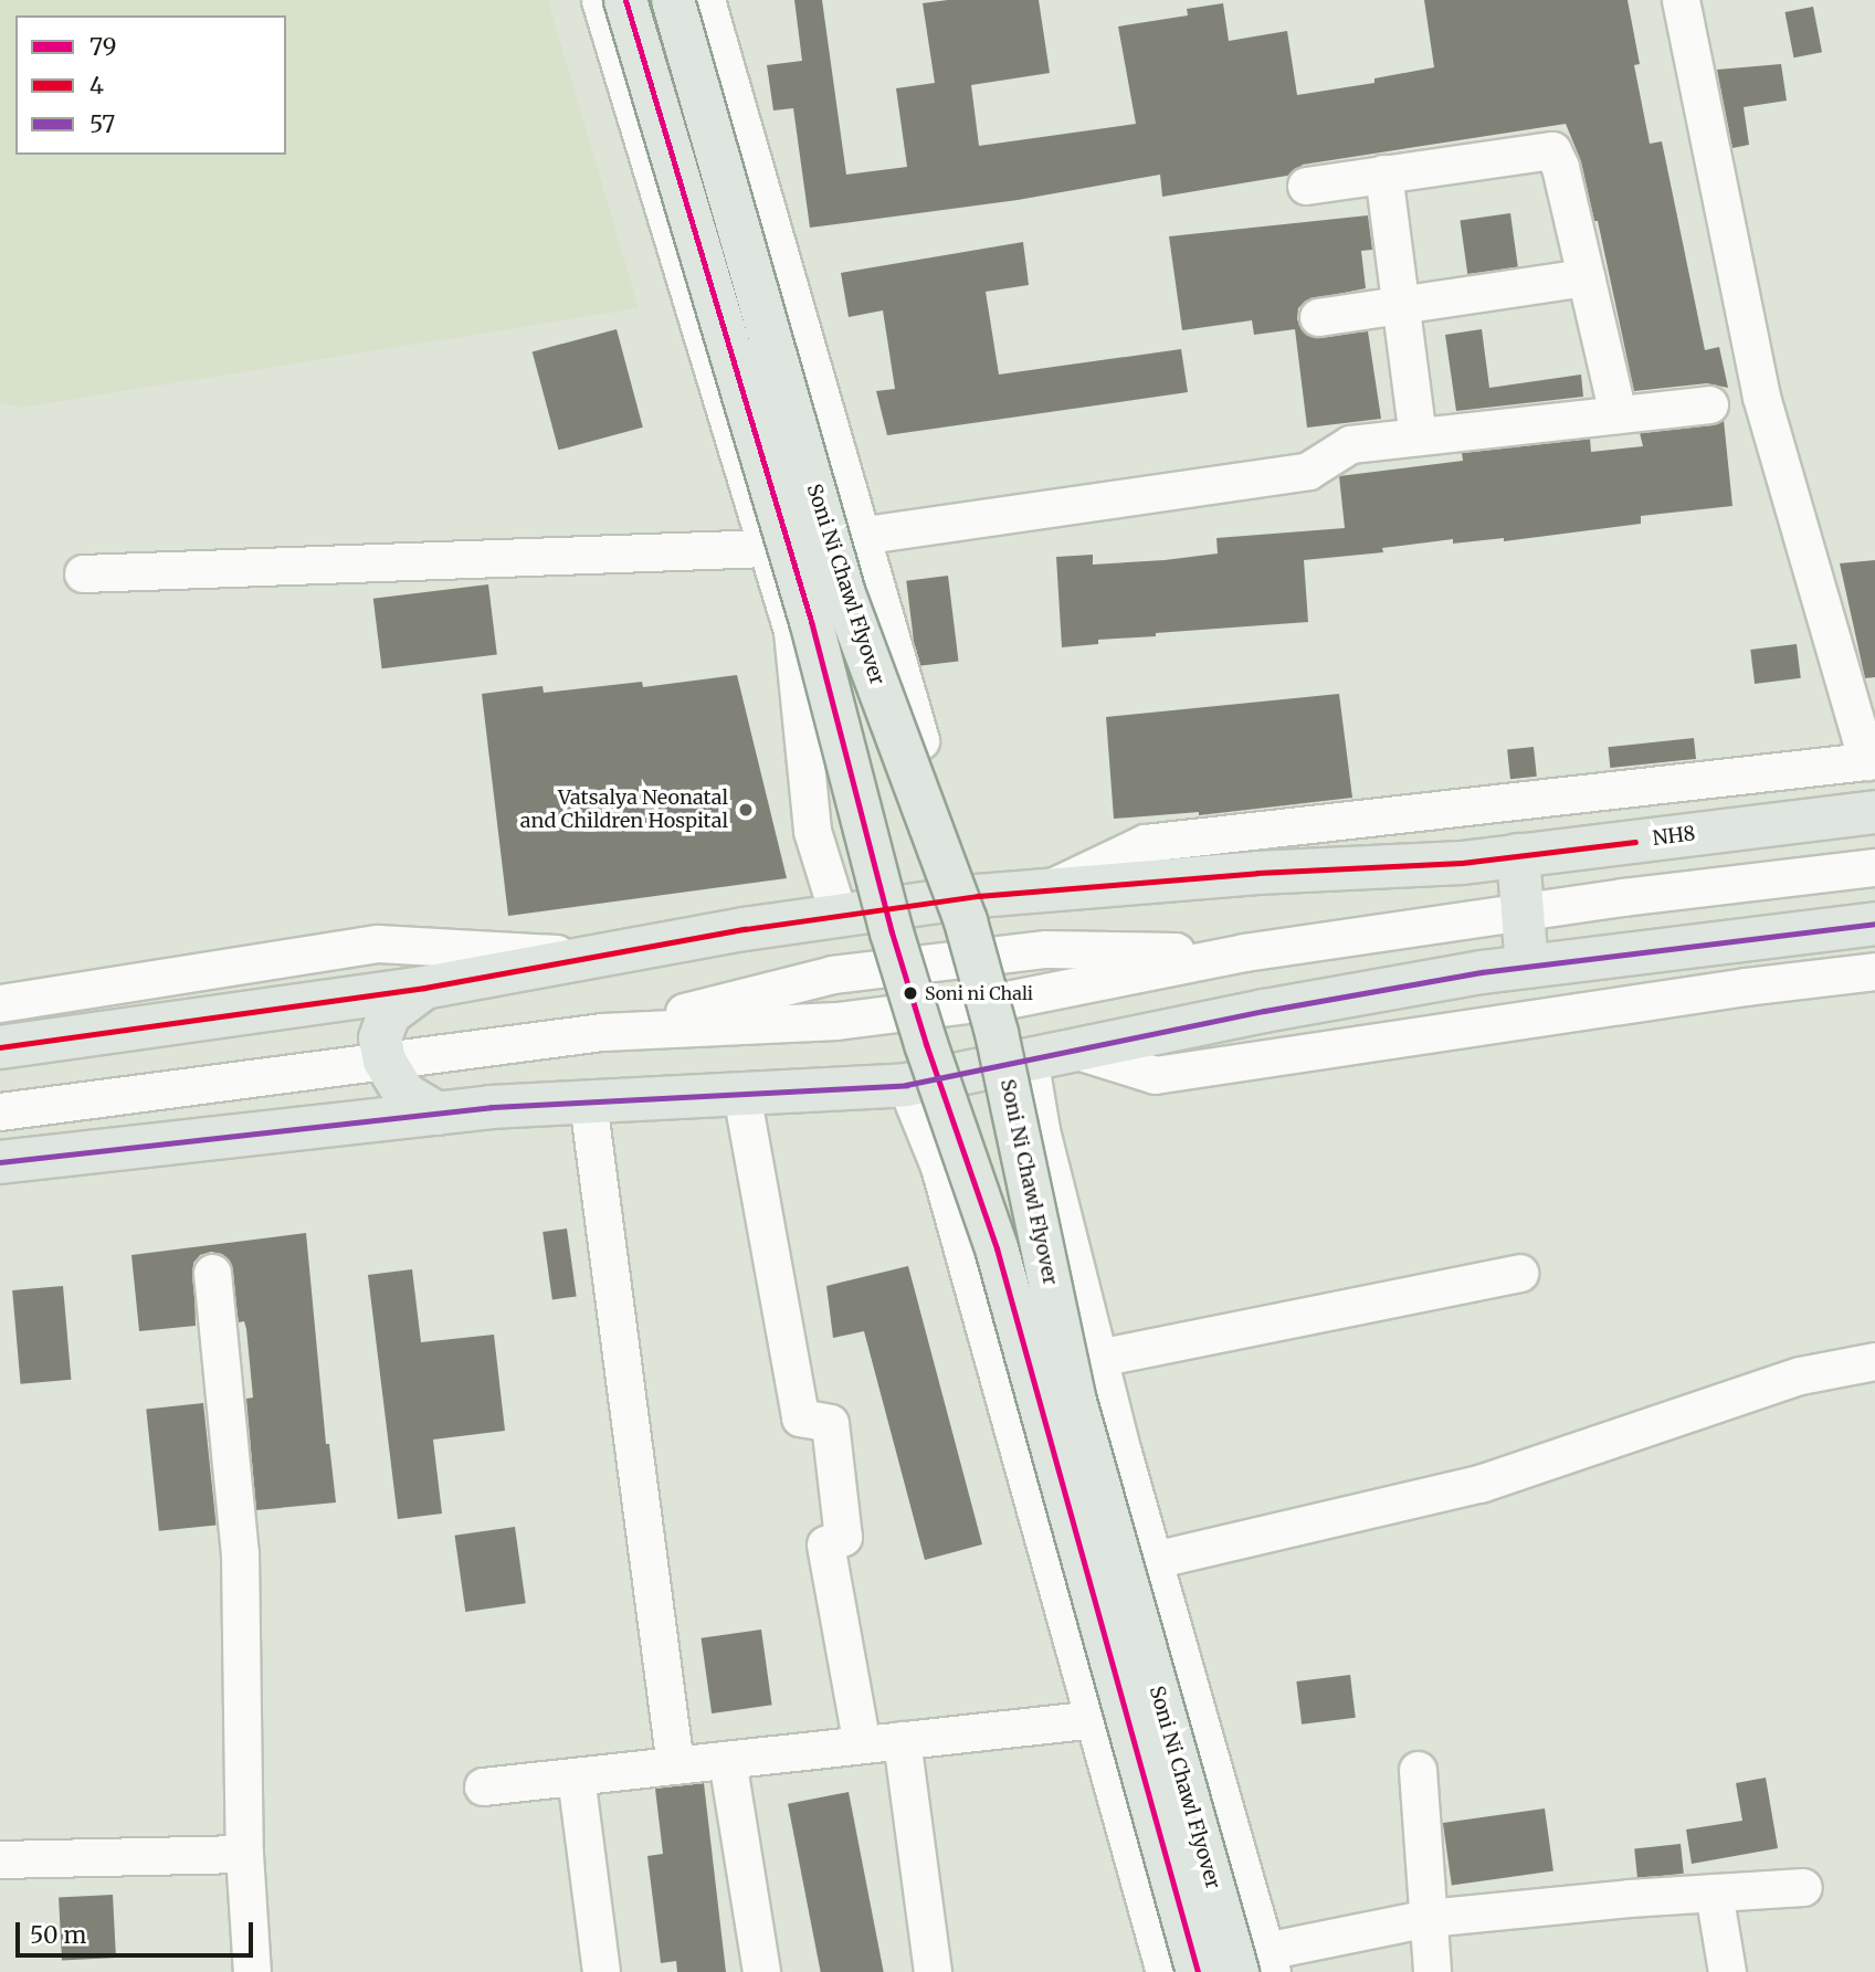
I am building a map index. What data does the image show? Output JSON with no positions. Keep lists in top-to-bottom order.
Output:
{
  "streets": {
    "main road": ["Soni Ni Chawl Flyover", "NH8"]
  },
  "places": ["Vatsalya Neonatal and Children Hospital", "Soni ni Chali"],
  "lines": ["transit line 79", "transit line 4", "transit line 57"],
  "legend": ["79", "4", "57"],
  "scale_bar": "50 m"
}
